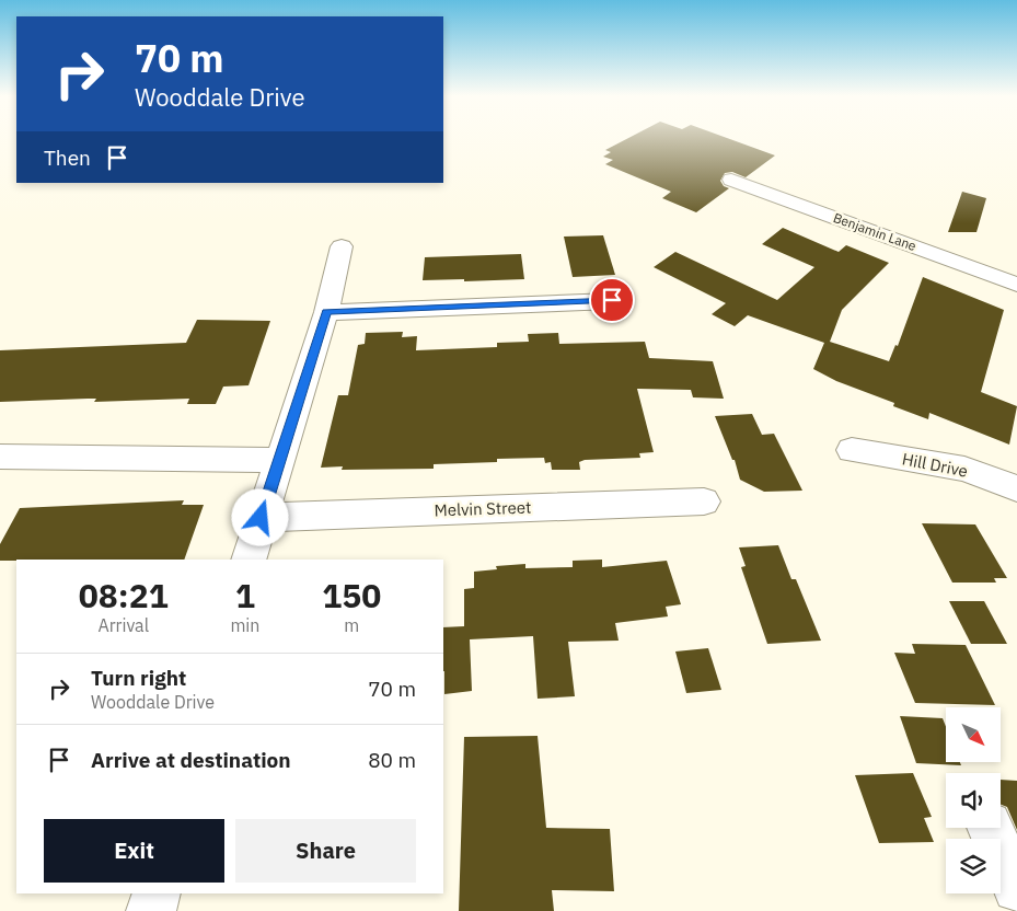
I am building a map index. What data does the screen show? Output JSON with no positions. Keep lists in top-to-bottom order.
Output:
{
  "streets": {
    "street": ["Benjamin Lane", "Hill Drive", "Melvin Street"]
  },
  "north": "bottom right",
  "page": {
    "turn": ["70 m", "Wooddale Drive"],
    "then": "Then",
    "eta": [
      "08:21",
      "Arrival",
      "1",
      "min",
      "150",
      "m"
    ],
    "list": [
      {
        "name": "Turn right",
        "note": "Wooddale Drive",
        "value": "70 m"
      },
      {
        "name": "Arrive at destination",
        "value": "80 m"
      }
    ],
    "buttons": ["Exit", "Share"]
  }
}
